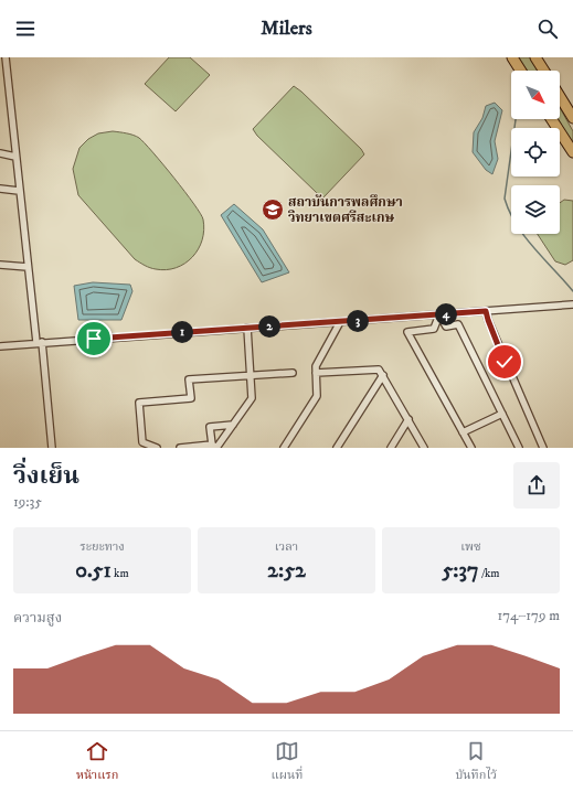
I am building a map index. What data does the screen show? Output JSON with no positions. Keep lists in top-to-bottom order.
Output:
{
  "places": {
    "school or university": ["สถาบันการพลศึกษา วิทยาเขตศรีสะเกษ"]
  },
  "north": "bottom right",
  "page": {
    "header": "Milers",
    "pins": [
      "4",
      "3",
      "2",
      "1"
    ],
    "heading": ["วิ่งเย็น", "19:35"],
    "stats": [
      ["ระยะทาง", "0.51 km"],
      ["เวลา", "2:52"],
      ["เพซ", "5:37 /km"]
    ],
    "chart": ["ความสูง", "174–179 m"],
    "tabs": ["หน้าแรก", "แผนที่", "บันทึกไว้"]
  }
}
